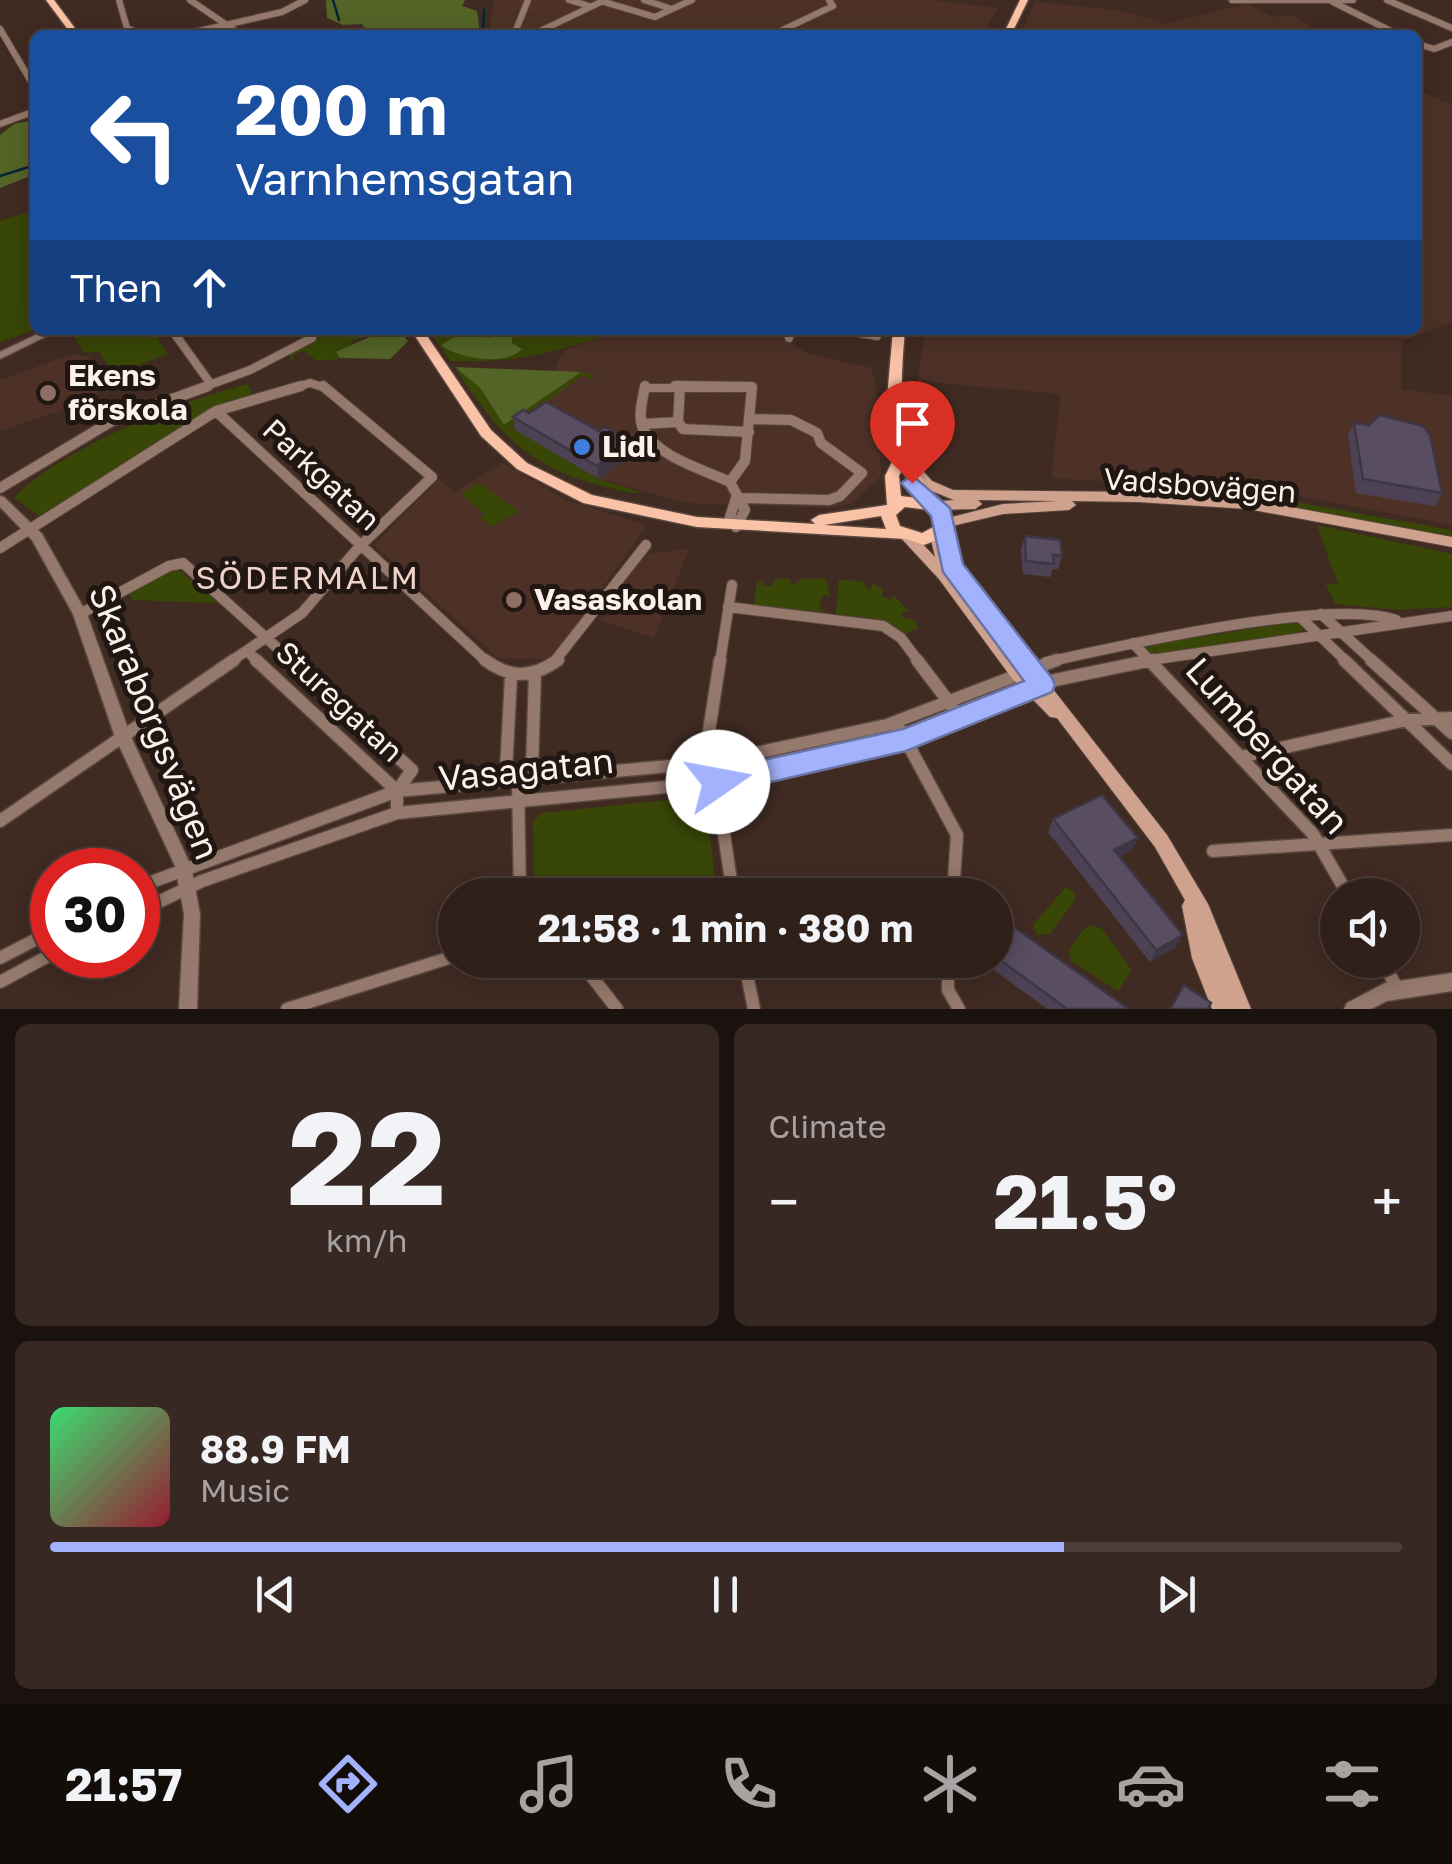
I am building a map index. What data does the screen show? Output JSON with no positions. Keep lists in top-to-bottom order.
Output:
{
  "streets": {
    "main road": ["Vadsbovägen"],
    "street": [
      "Parkgatan",
      "Sturegatan",
      "Skaraborgsvägen",
      "Lumbergatan",
      "Vasagatan"
    ]
  },
  "crossings": [
    ["Sturegatan", "Skaraborgsvägen"],
    ["Sturegatan", "Vasagatan"],
    ["Skaraborgsvägen", "Vasagatan"],
    ["Lumbergatan", "Vasagatan"]
  ],
  "districts": ["SÖDERMALM"],
  "places": ["Ekens förskola", "Lidl", "Vasaskolan"],
  "page": {
    "turn": ["200 m", "Varnhemsgatan"],
    "then": "Then",
    "limit": "30",
    "trip": "21:58 · 1 min · 380 m",
    "tile": [
      ["22", "km/h"],
      "Climate"
    ],
    "heat": ["−", "21.5°", "+"],
    "song": ["88.9 FM", "Music"],
    "tabs": "21:57"
  }
}
